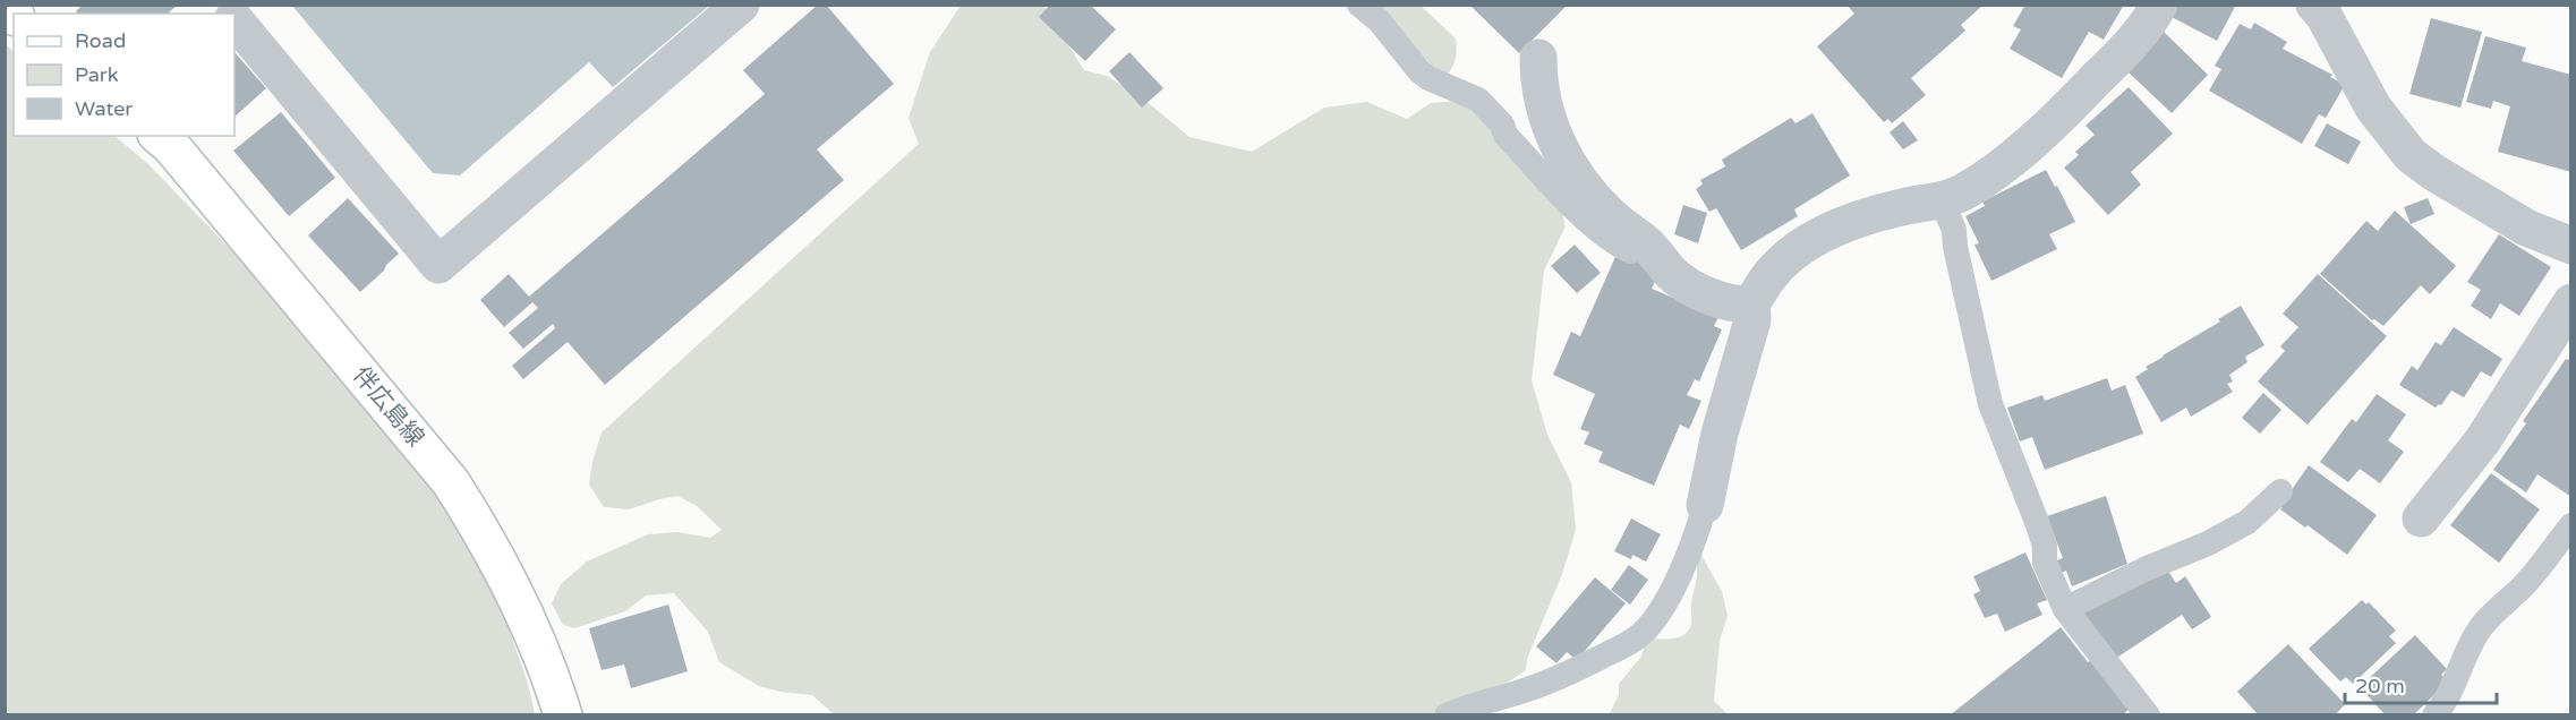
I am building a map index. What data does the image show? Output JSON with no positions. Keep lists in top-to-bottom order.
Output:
{
  "streets": {
    "main road": ["伴広島線"]
  },
  "legend": ["Road", "Park", "Water"],
  "scale_bar": "20 m"
}
